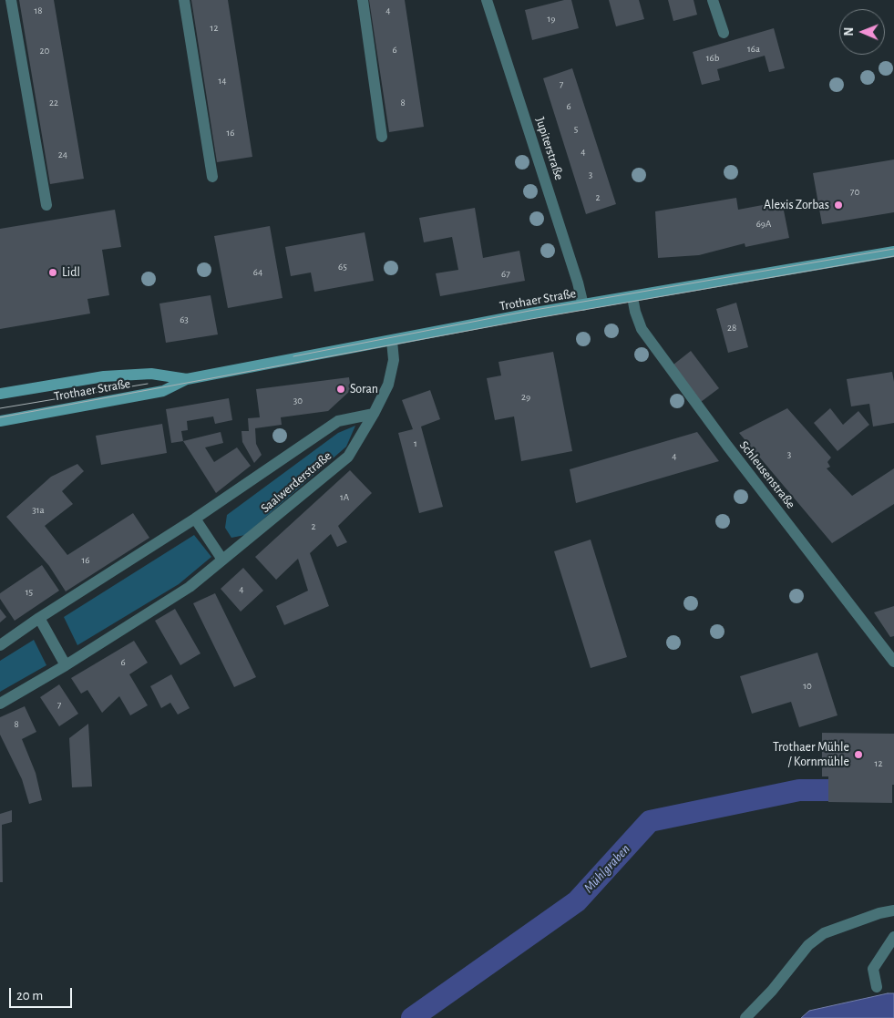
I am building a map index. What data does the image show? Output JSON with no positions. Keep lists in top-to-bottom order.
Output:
{
  "streets": {
    "main road": ["Trothaer Straße"],
    "street": ["Jupiterstraße", "Schleusenstraße", "Saalwerderstraße"]
  },
  "crossings": [
    ["Jupiterstraße", "Trothaer Straße"],
    ["Trothaer Straße", "Schleusenstraße"],
    ["Trothaer Straße", "Saalwerderstraße"]
  ],
  "water": ["Mühlgraben"],
  "places": [
    "Alexis Zorbas",
    "Lidl",
    "Soran",
    "Trothaer Mühle / Kornmühle"
  ],
  "house_numbers": [
    "18",
    "4",
    "19",
    "12",
    "16a",
    "6",
    "20",
    "16b",
    "14",
    "7",
    "22",
    "8",
    "6",
    "5",
    "16",
    "4",
    "24",
    "3",
    "70",
    "2",
    "69A",
    "65",
    "64",
    "67",
    "63",
    "28",
    "29",
    "30",
    "1",
    "3",
    "4",
    "1A",
    "31a",
    "2",
    "16",
    "4",
    "15",
    "6",
    "10",
    "7",
    "8",
    "12"
  ],
  "scale_bar": "20 m",
  "north": "left"
}
